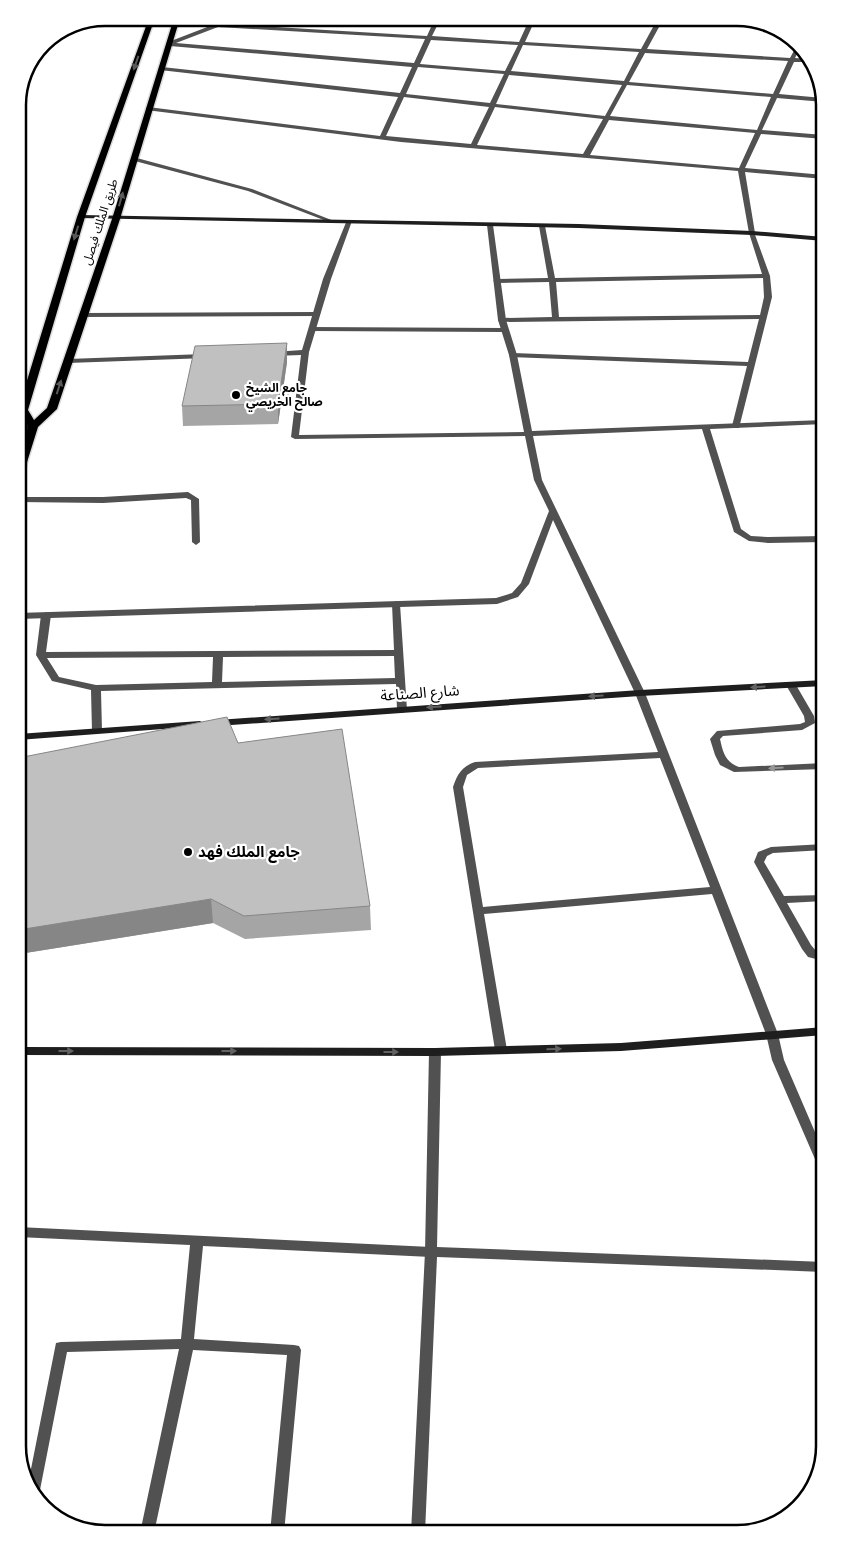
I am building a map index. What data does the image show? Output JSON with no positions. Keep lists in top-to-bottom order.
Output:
{
  "streets": {
    "main road": ["طريق الملك فيصل"],
    "street": ["شارع الصناعة"]
  },
  "places": ["جامع الشيخ صالح الخريصي", "جامع الملك فهد"]
}
